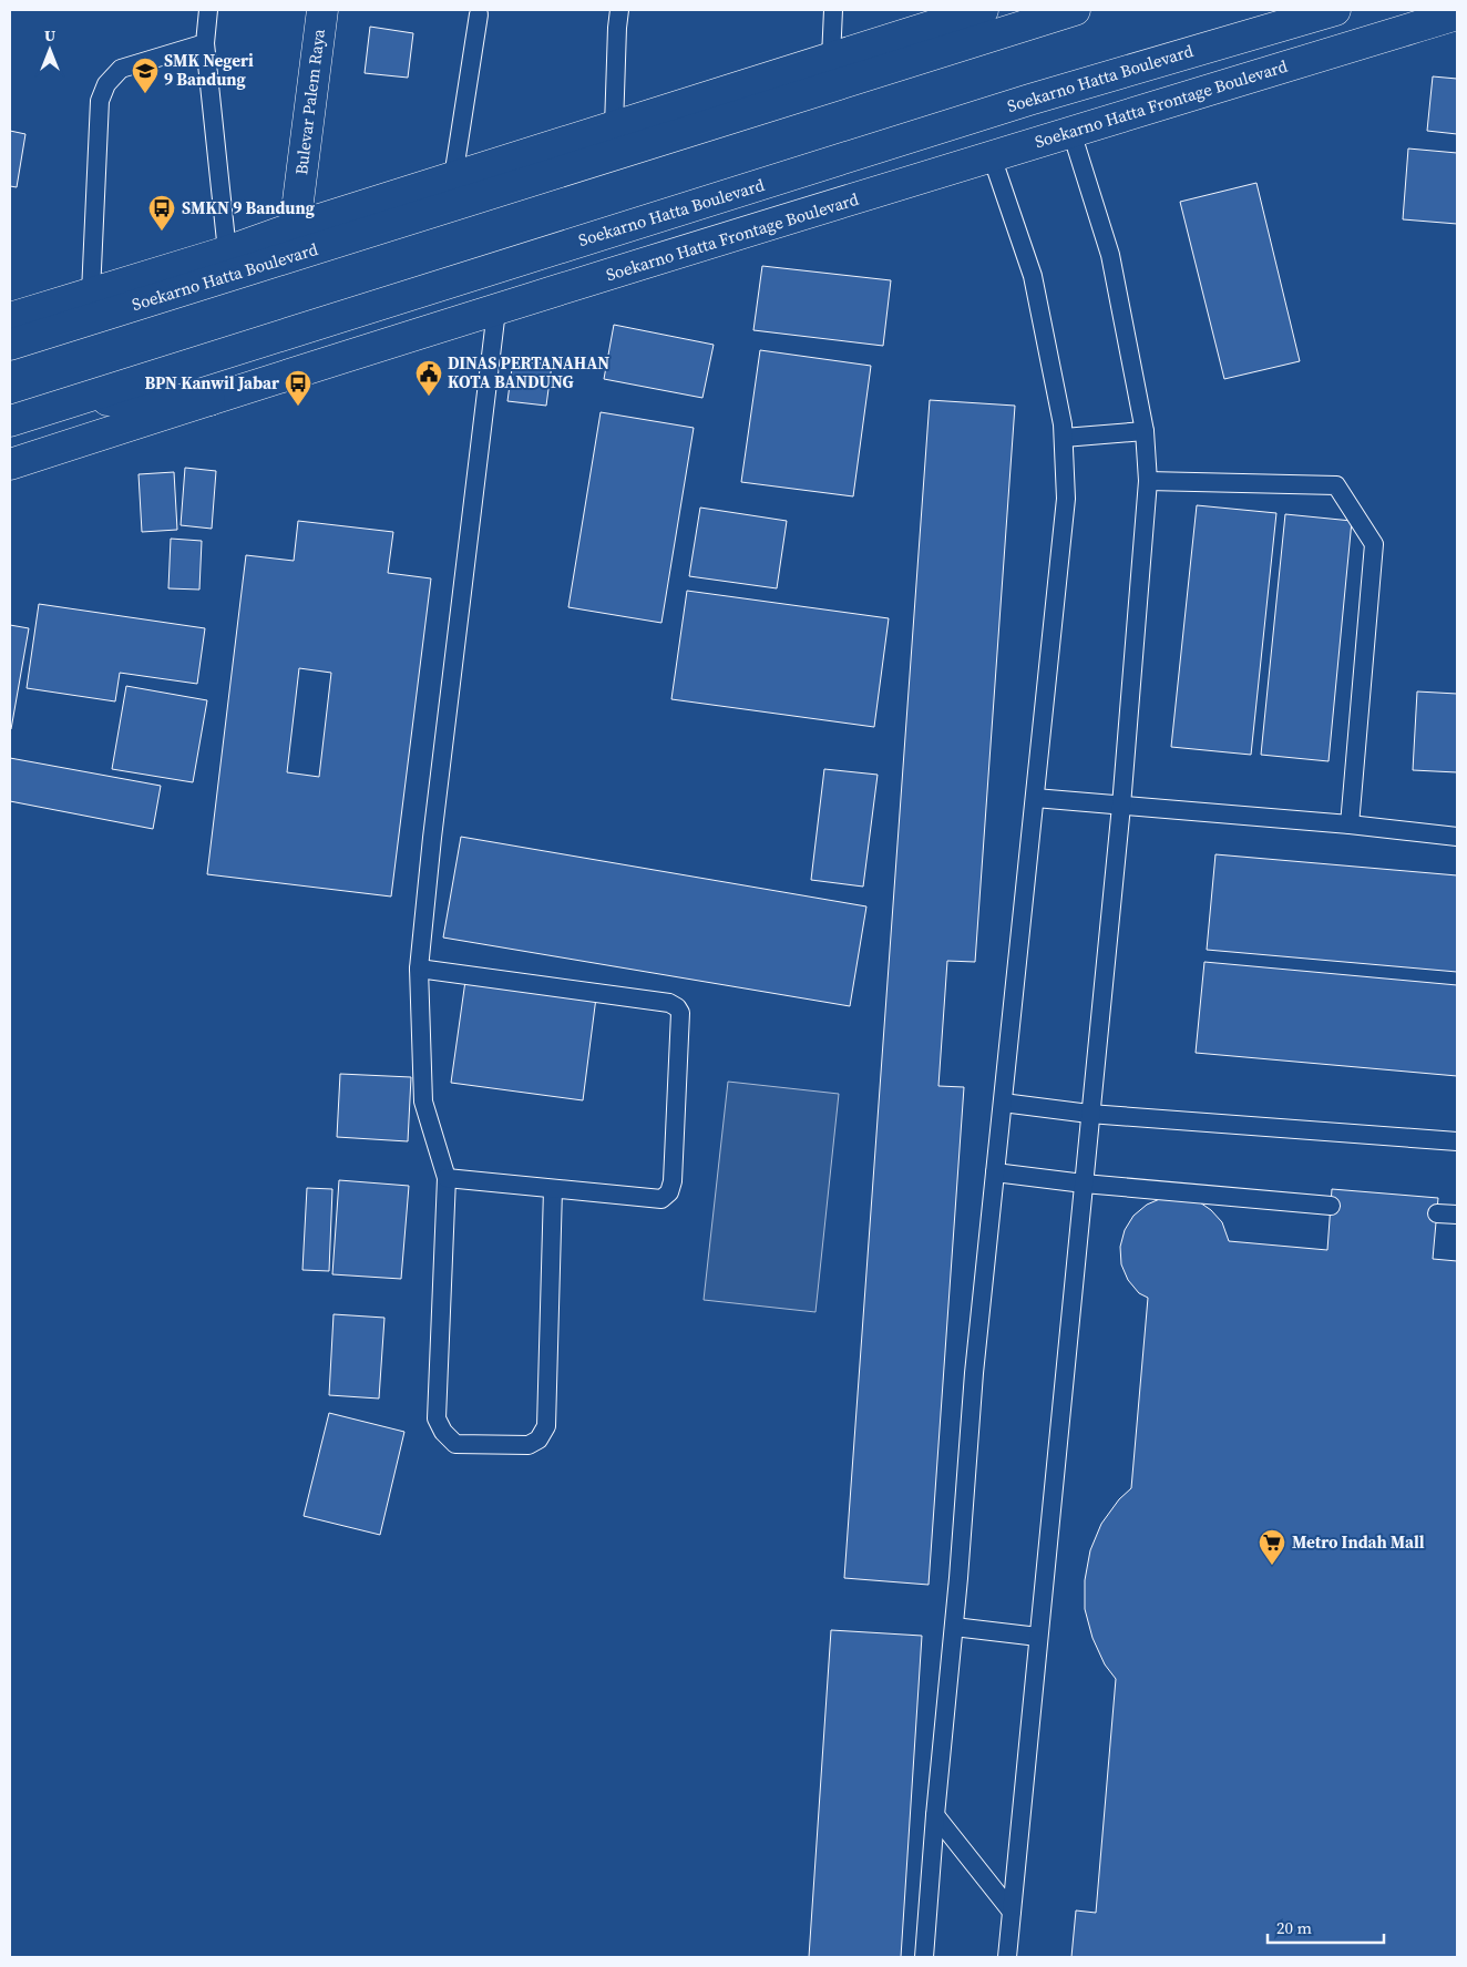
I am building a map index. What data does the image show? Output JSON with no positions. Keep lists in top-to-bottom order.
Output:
{
  "streets": {
    "main road": ["Soekarno Hatta Boulevard", "Bulevar Palem Raya", "Soekarno Hatta Frontage Boulevard"]
  },
  "places": {
    "school or university": ["SMK Negeri 9 Bandung"],
    "bus stop": ["SMKN 9 Bandung", "BPN Kanwil Jabar"],
    "public building": ["DINAS PERTANAHAN KOTA BANDUNG"],
    "supermarket": ["Metro Indah Mall"]
  },
  "scale_bar": "20 m",
  "north": "top"
}
